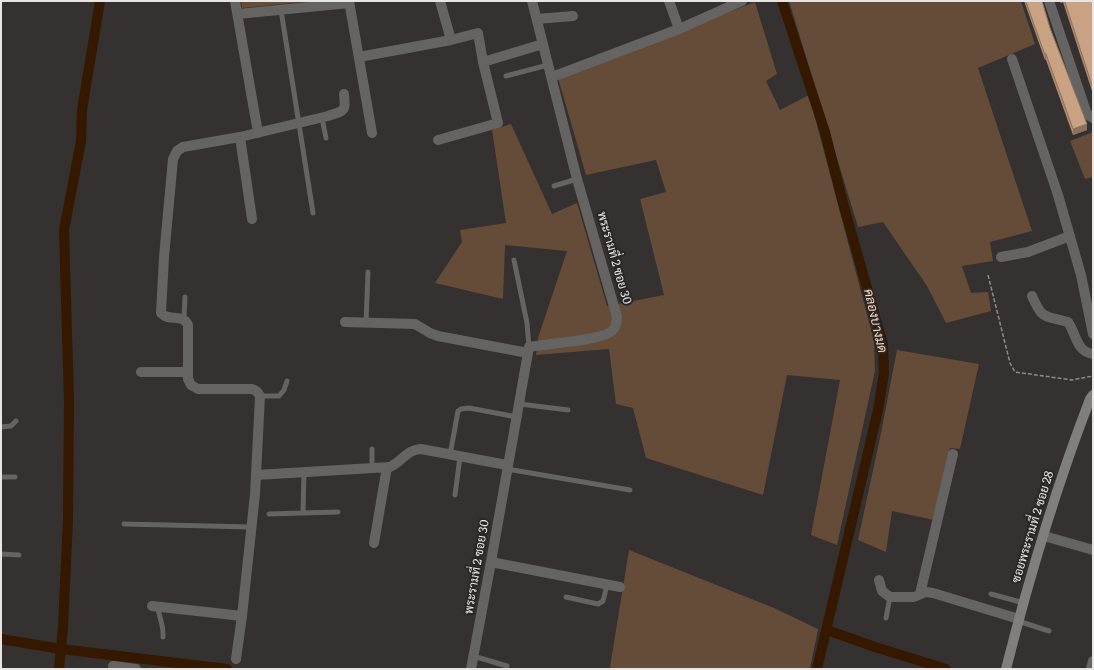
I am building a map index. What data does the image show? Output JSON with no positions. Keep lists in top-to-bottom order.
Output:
{
  "streets": {
    "street": ["พระรามที่ 2 ซอย 30", "ซอยพระรามที่ 2 ซอย 28"]
  },
  "water": ["คลองบางมด"]
}
